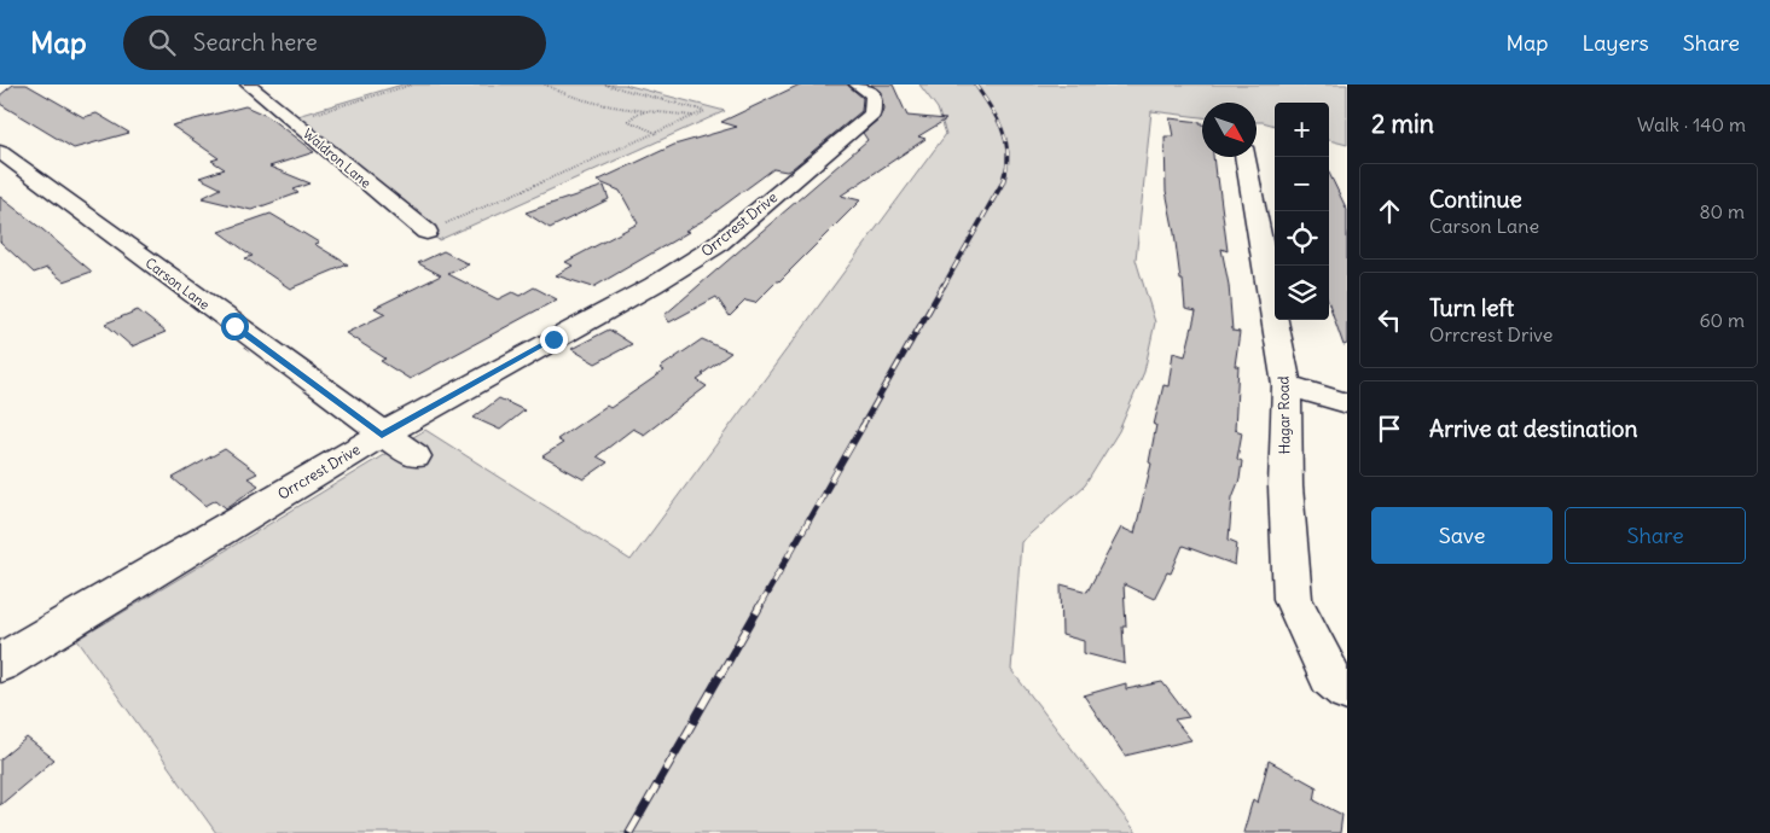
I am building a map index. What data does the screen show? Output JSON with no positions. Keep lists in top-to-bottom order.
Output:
{
  "streets": {
    "street": [
      "Waldron Lane",
      "Orrcrest Drive",
      "Carson Lane",
      "Hagar Road"
    ]
  },
  "crossings": [
    ["Orrcrest Drive", "Carson Lane"]
  ],
  "north": "bottom right",
  "page": {
    "header": "Map",
    "search": "Search here",
    "nav": ["Map", "Layers", "Share"],
    "heading": ["2 min", "Walk · 140 m"],
    "map_buttons": ["+", "−"],
    "list": [
      ["Continue", "Carson Lane", "80 m"],
      ["Turn left", "Orrcrest Drive", "60 m"],
      "Arrive at destination"
    ],
    "buttons": ["Save", "Share"]
  }
}
